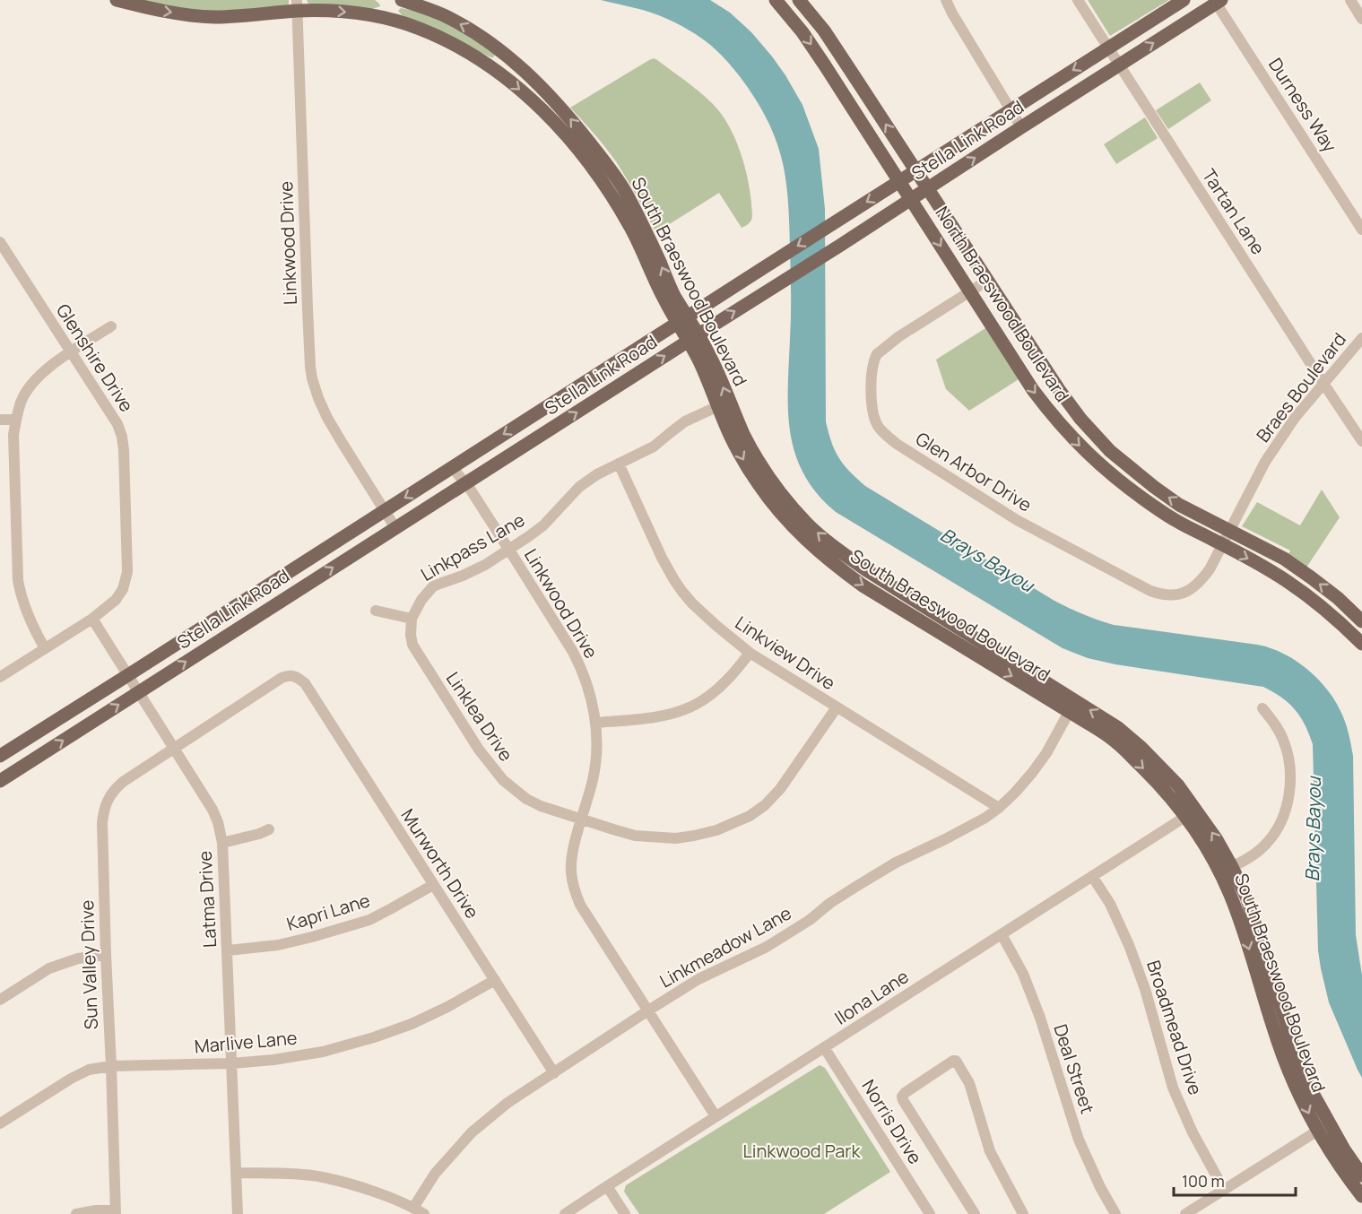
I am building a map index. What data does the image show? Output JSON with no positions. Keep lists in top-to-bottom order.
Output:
{
  "streets": {
    "main road": ["Stella Link Road", "South Braeswood Boulevard", "North Braeswood Boulevard"],
    "street": [
      "Durness Way",
      "Tartan Lane",
      "Linkwood Drive",
      "Glenshire Drive",
      "Braes Boulevard",
      "Glen Arbor Drive",
      "Linkpass Lane",
      "Linkview Drive",
      "Linklea Drive",
      "Murworth Drive",
      "Latma Drive",
      "Kapri Lane",
      "Linkmeadow Lane",
      "Sun Valley Drive",
      "Ilona Lane",
      "Broadmead Drive",
      "Marlive Lane",
      "Deal Street",
      "Norris Drive"
    ]
  },
  "crossings": [
    ["Durness Way", "Stella Link Road"],
    ["Stella Link Road", "Tartan Lane"],
    ["Stella Link Road", "Linkwood Drive"],
    ["Stella Link Road", "South Braeswood Boulevard"],
    ["Stella Link Road", "North Braeswood Boulevard"],
    ["Stella Link Road", "Latma Drive"],
    ["Tartan Lane", "Braes Boulevard"],
    ["Linkwood Drive", "South Braeswood Boulevard"],
    ["Linkwood Drive", "Linkpass Lane"],
    ["Linkwood Drive", "Linklea Drive"],
    ["Linkwood Drive", "Linkmeadow Lane"],
    ["Linkwood Drive", "Ilona Lane"],
    ["South Braeswood Boulevard", "Linkpass Lane"],
    ["South Braeswood Boulevard", "Linkmeadow Lane"],
    ["South Braeswood Boulevard", "Ilona Lane"],
    ["North Braeswood Boulevard", "Braes Boulevard"],
    ["North Braeswood Boulevard", "Glen Arbor Drive"],
    ["Glenshire Drive", "Latma Drive"],
    ["Braes Boulevard", "Glen Arbor Drive"],
    ["Linkpass Lane", "Linkview Drive"],
    ["Linkpass Lane", "Linklea Drive"],
    ["Linkview Drive", "Linklea Drive"],
    ["Linkview Drive", "Linkmeadow Lane"],
    ["Murworth Drive", "Kapri Lane"],
    ["Murworth Drive", "Linkmeadow Lane"],
    ["Murworth Drive", "Sun Valley Drive"],
    ["Murworth Drive", "Marlive Lane"],
    ["Latma Drive", "Kapri Lane"],
    ["Latma Drive", "Sun Valley Drive"],
    ["Latma Drive", "Marlive Lane"],
    ["Sun Valley Drive", "Marlive Lane"],
    ["Ilona Lane", "Broadmead Drive"],
    ["Ilona Lane", "Deal Street"],
    ["Ilona Lane", "Norris Drive"]
  ],
  "water": ["Brays Bayou"],
  "parks": ["Linkwood Park"],
  "scale_bar": "100 m"
}
